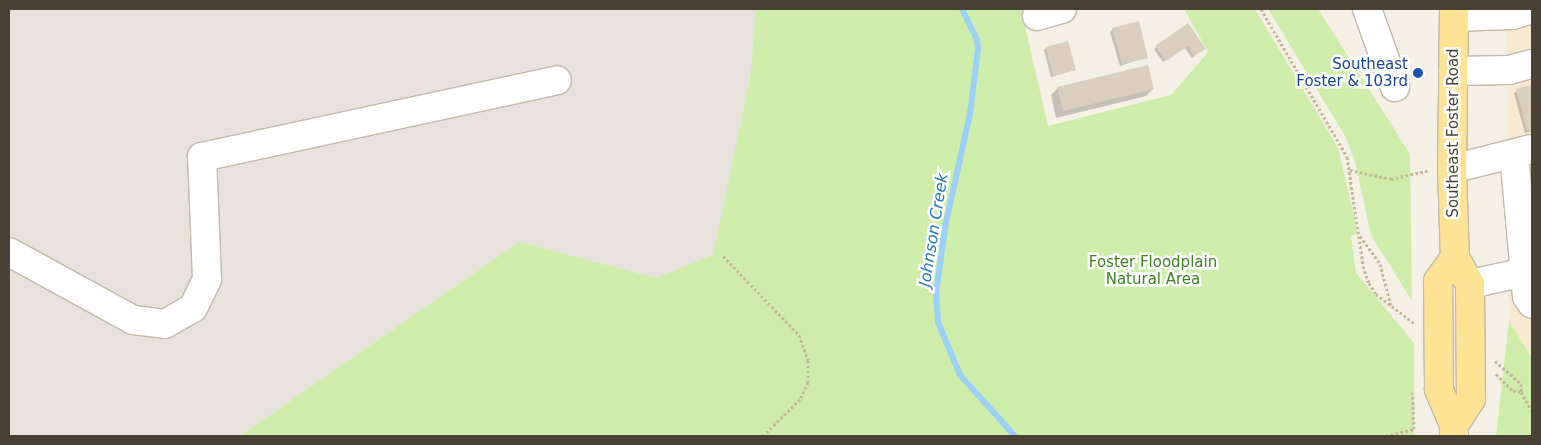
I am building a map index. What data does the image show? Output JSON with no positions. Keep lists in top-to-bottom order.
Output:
{
  "streets": {
    "main road": ["Southeast Foster Road"]
  },
  "water": ["Johnson Creek"],
  "parks": ["Foster Floodplain Natural Area"],
  "places": ["Southeast Foster & 103rd"]
}
